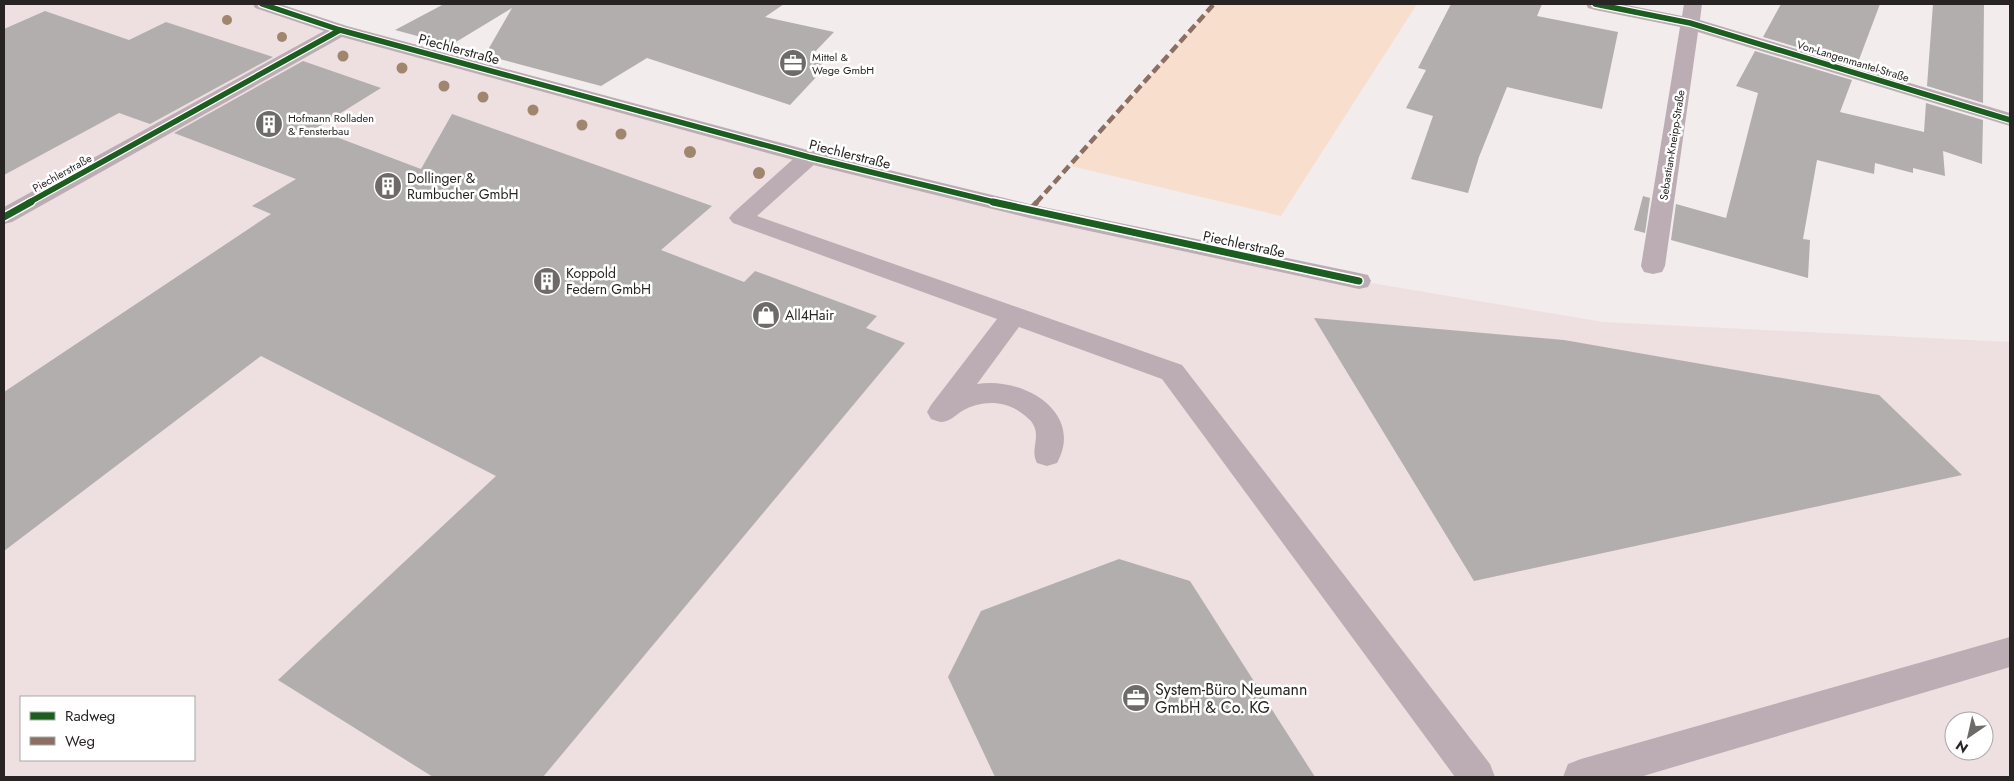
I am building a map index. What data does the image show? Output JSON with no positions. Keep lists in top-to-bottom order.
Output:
{
  "streets": {
    "street": ["Piechlerstraße", "Von-Langenmantel-Straße", "Sebastian-Kneipp-Straße"]
  },
  "crossings": [
    ["Von-Langenmantel-Straße", "Sebastian-Kneipp-Straße"]
  ],
  "places": {
    "office": ["Mittel & Wege GmbH", "System-Büro Neumann GmbH & Co. KG"],
    "building": ["Hofmann Rolladen & Fensterbau", "Dollinger & Rumbucher GmbH", "Koppold Federn GmbH"],
    "shop": ["All4Hair"]
  },
  "legend": ["Radweg", "Weg"],
  "north": "bottom left"
}
